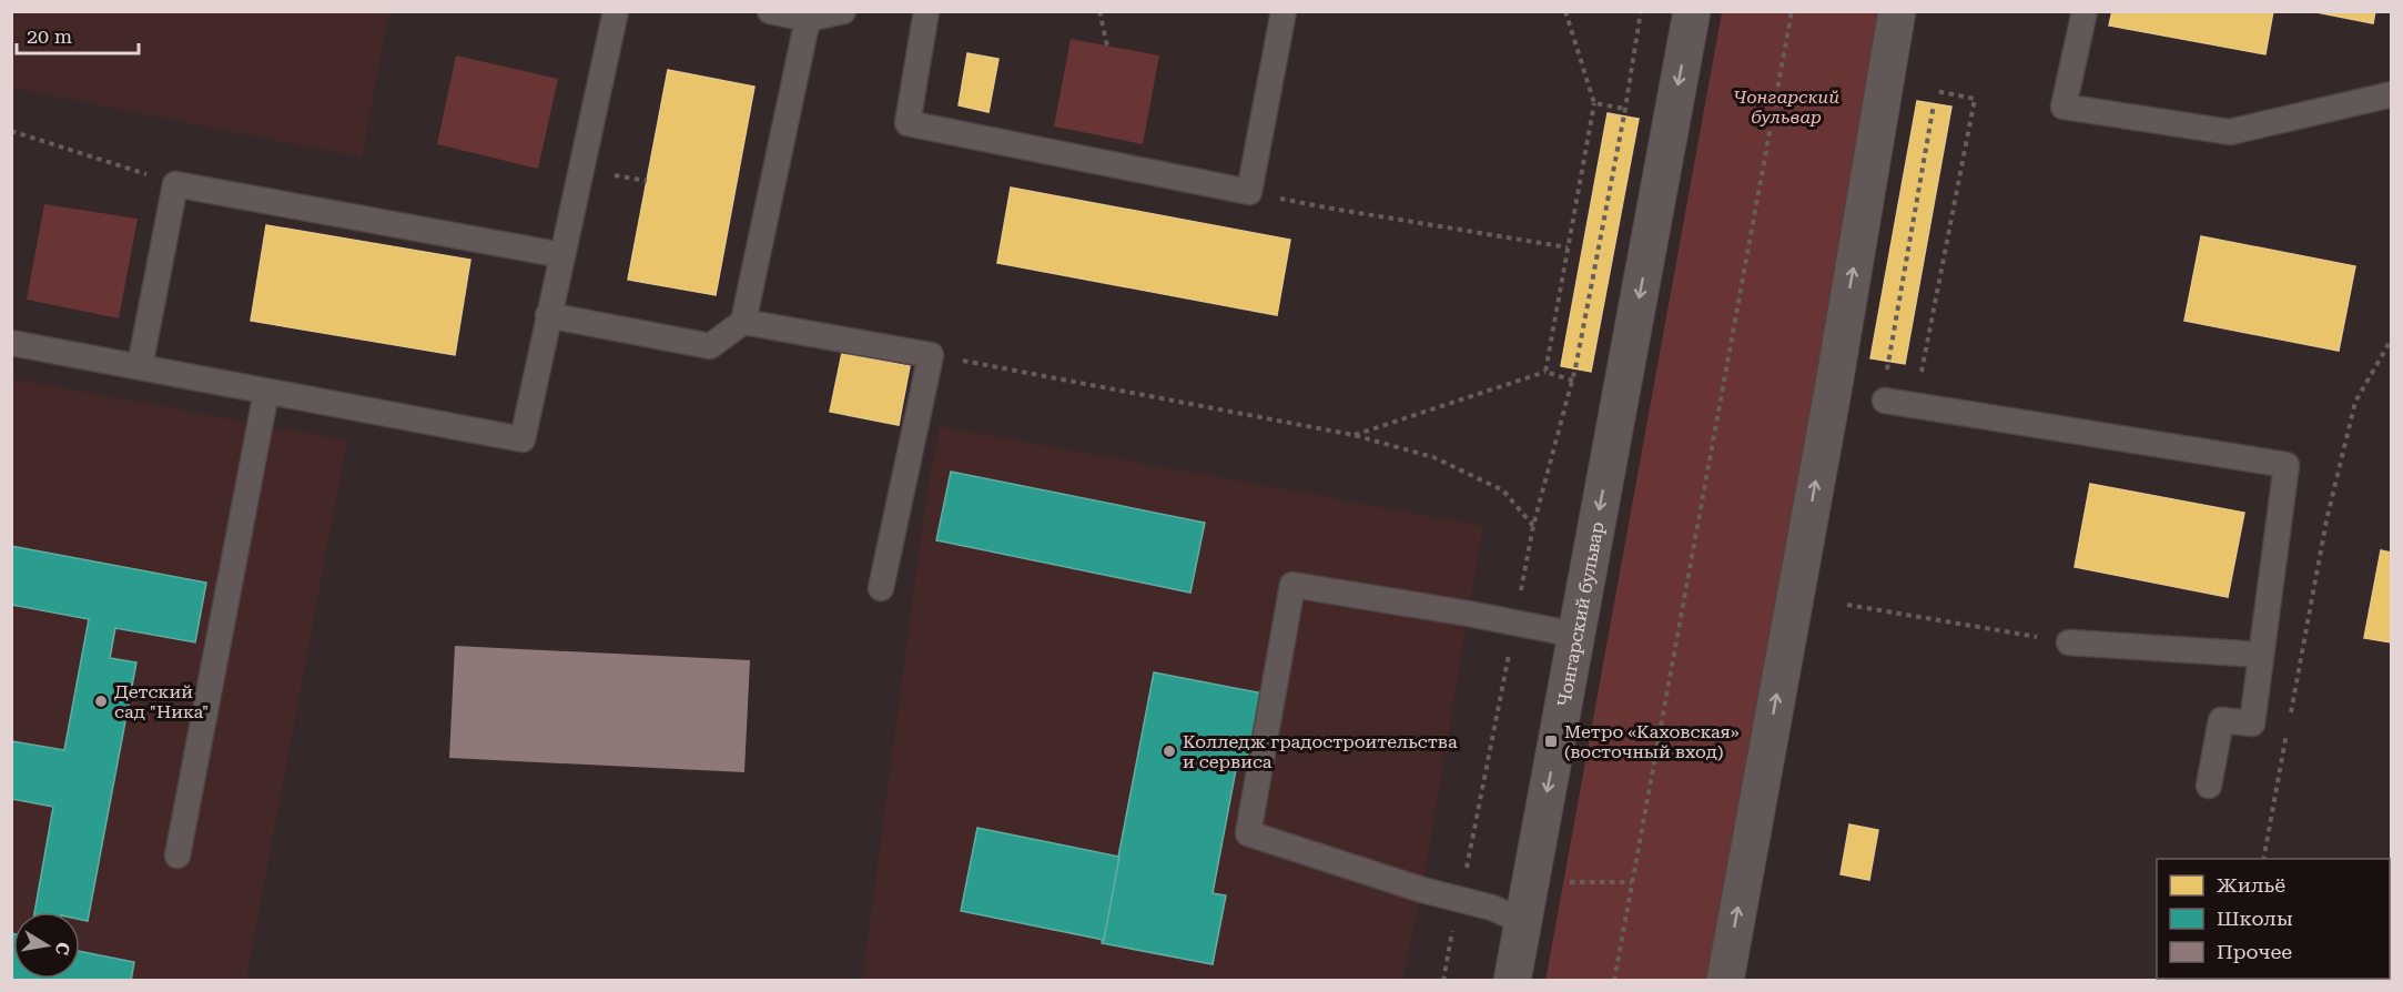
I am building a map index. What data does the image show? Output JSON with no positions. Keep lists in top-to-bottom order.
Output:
{
  "streets": {
    "main road": ["Чонгарский бульвар"]
  },
  "parks": ["Чонгарский бульвар"],
  "places": {
    "other": ["Детский сад \"Ника\"", "Колледж градостроительства и сервиса"],
    "transit": ["Метро «Каховская» (восточный вход)"]
  },
  "legend": ["Жильё", "Школы", "Прочее"],
  "scale_bar": "20 m",
  "north": "right"
}
